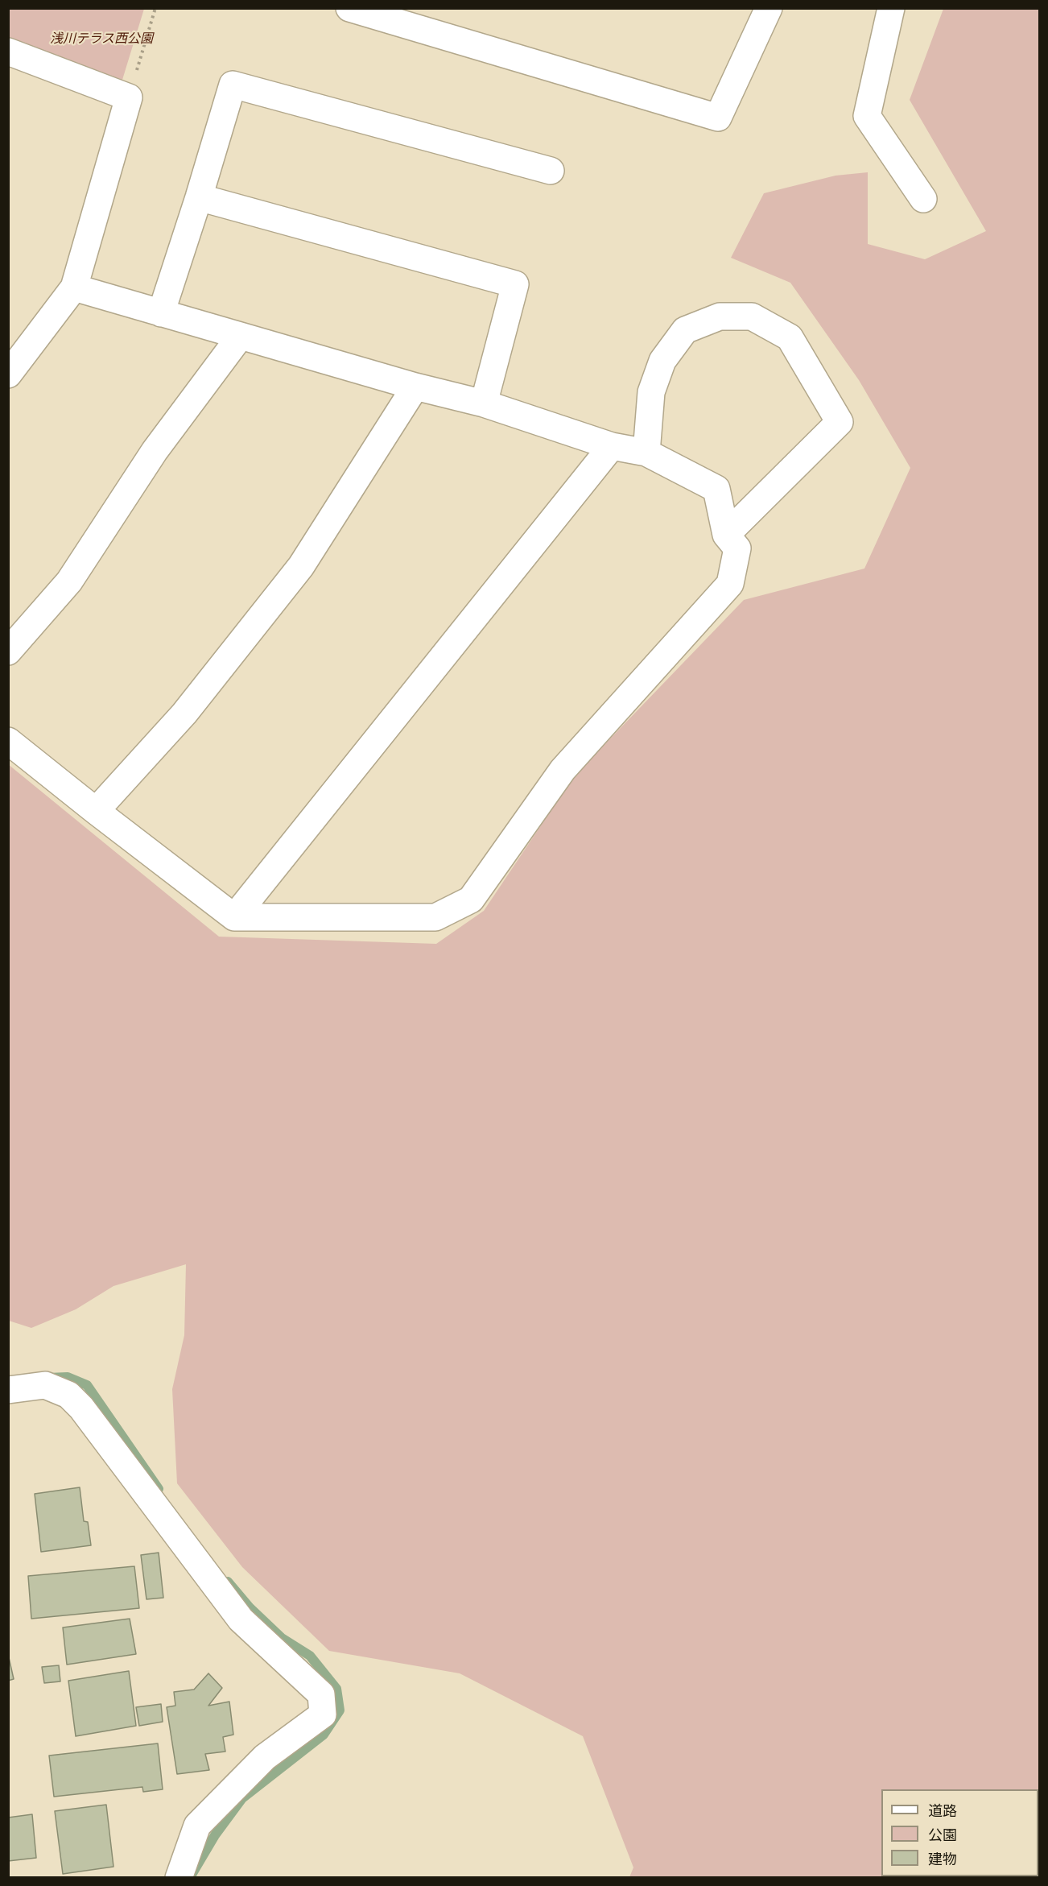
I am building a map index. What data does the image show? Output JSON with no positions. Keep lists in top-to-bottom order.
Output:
{
  "parks": ["浅川テラス西公園"],
  "legend": ["道路", "公園", "建物"]
}
